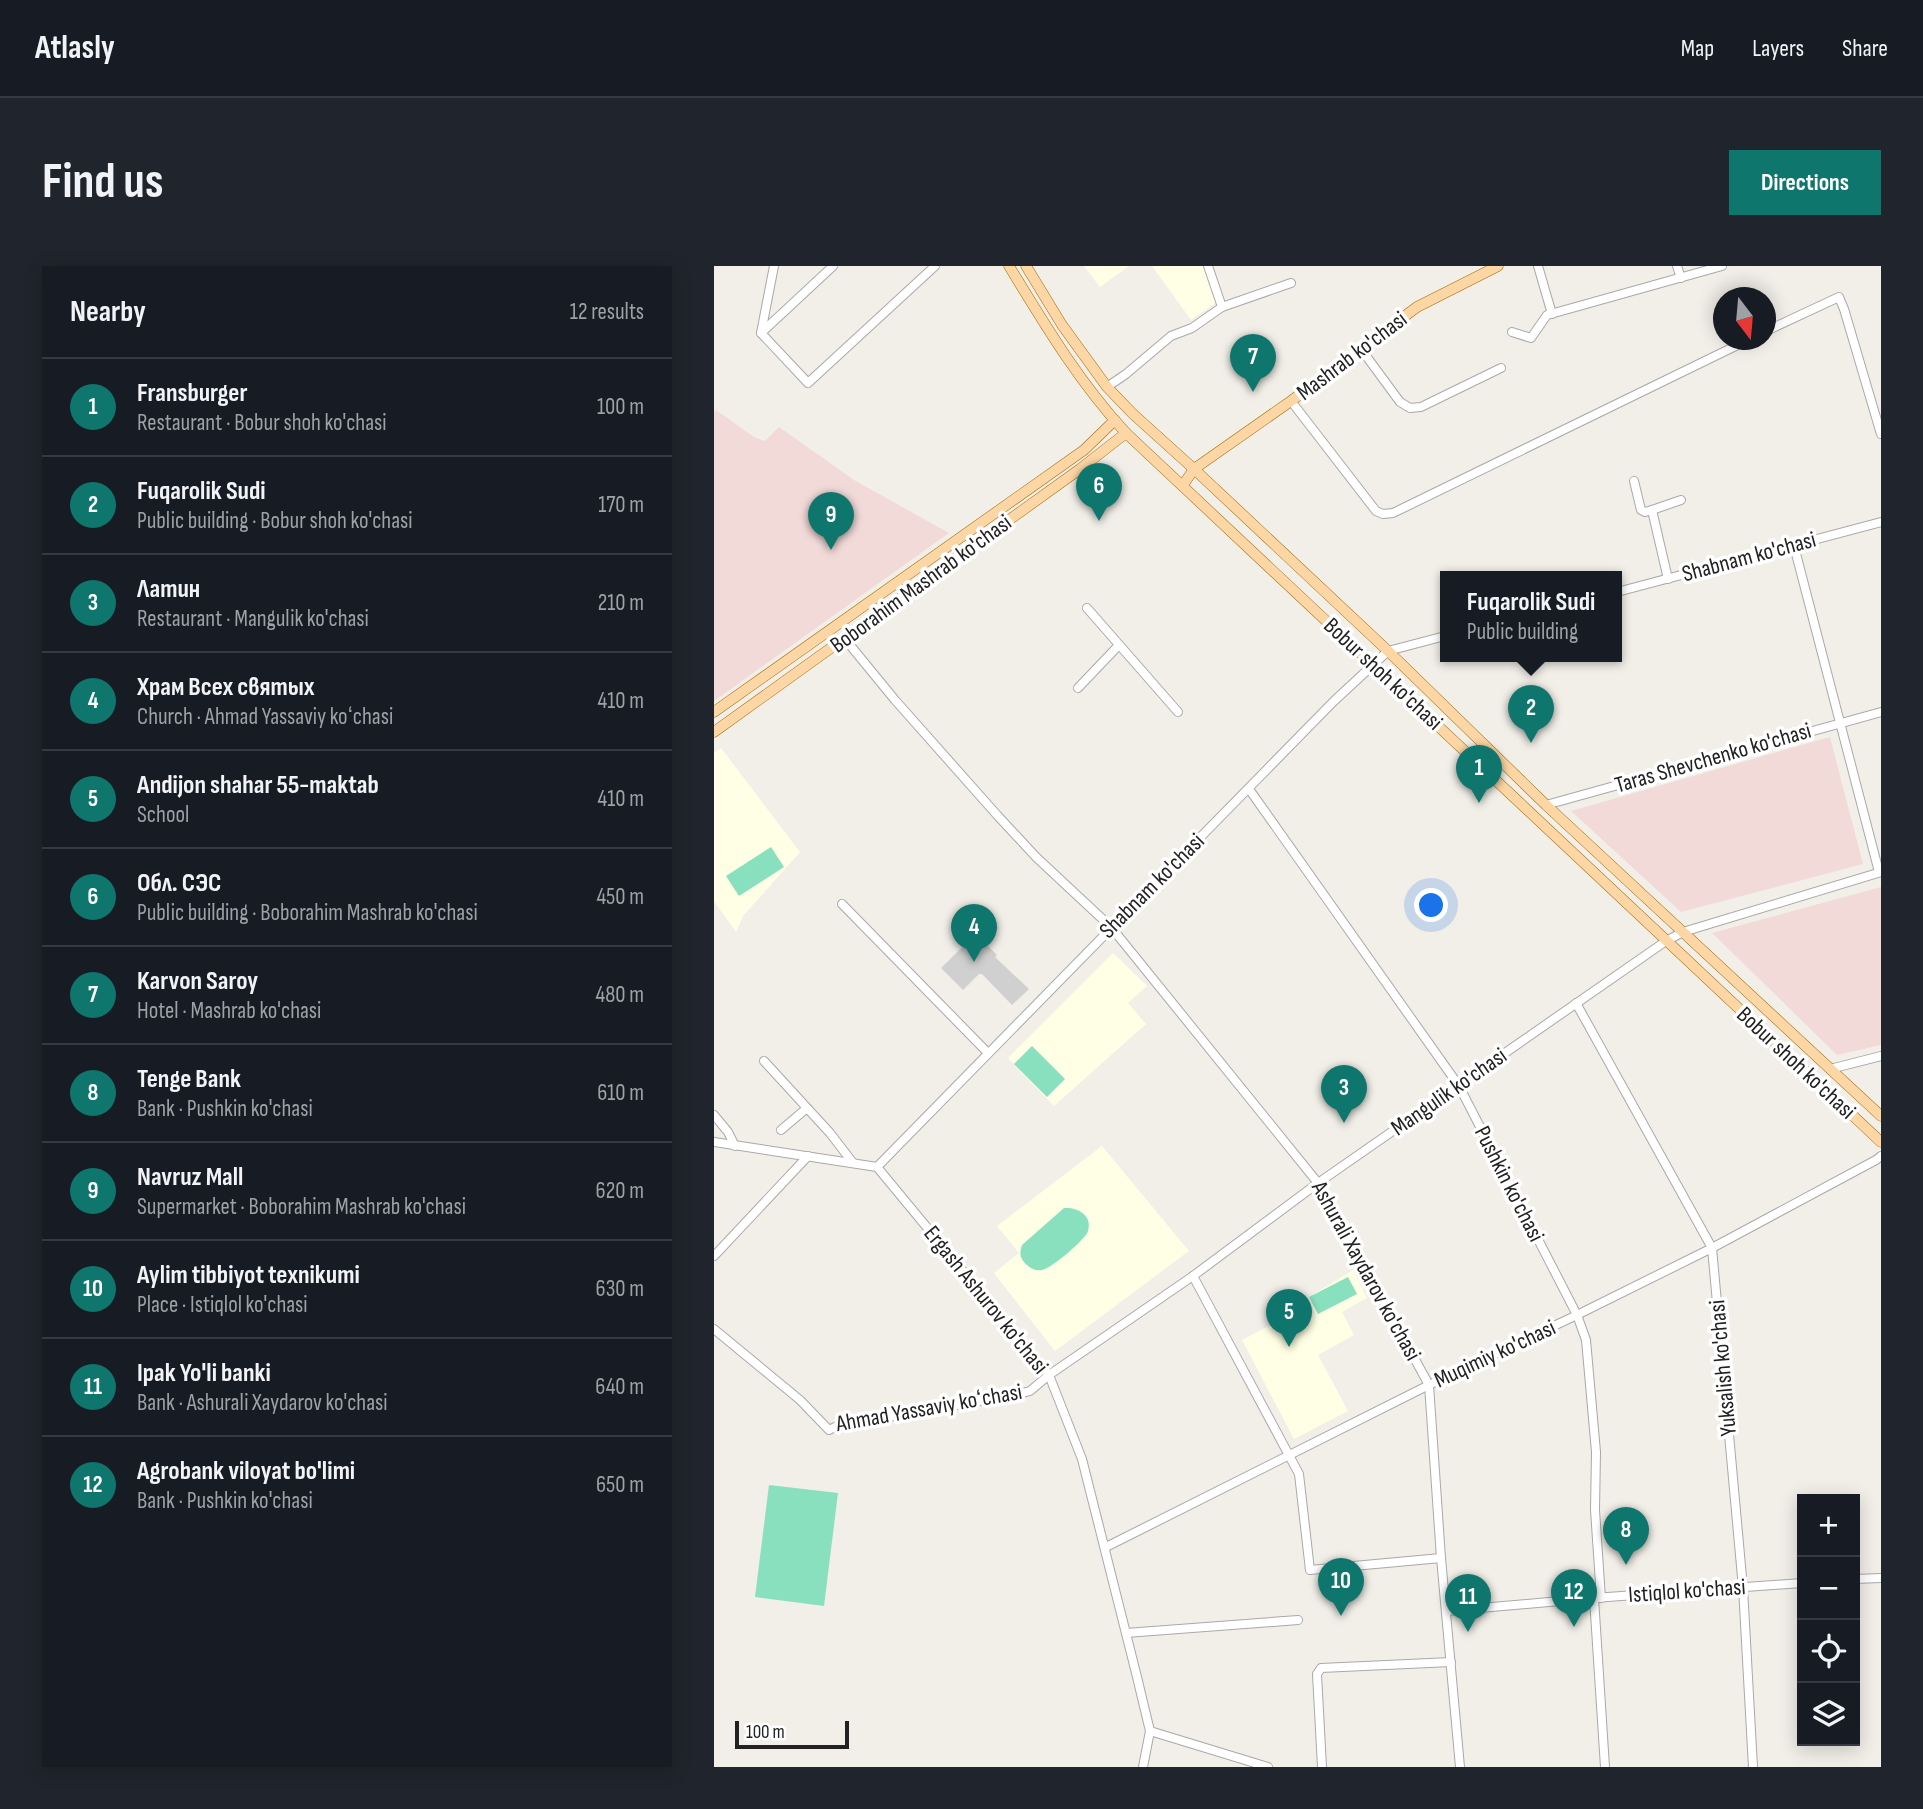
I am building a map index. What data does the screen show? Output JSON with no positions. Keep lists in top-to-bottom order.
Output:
{
  "streets": {
    "main road": ["Mashrab ko'chasi", "Boborahim Mashrab ko'chasi", "Bobur shoh ko'chasi"],
    "street": [
      "Shabnam ko'chasi",
      "Taras Shevchenko ko'chasi",
      "Mangulik ko'chasi",
      "Pushkin ko'chasi",
      "Ashurali Xaydarov ko'chasi",
      "Ergash Ashurov ko'chasi",
      "Muqimiy ko'chasi",
      "Yuksalish ko'chasi",
      "Ahmad Yassaviy koʻchasi",
      "Istiqlol ko'chasi"
    ]
  },
  "crossings": [
    ["Mashrab ko'chasi", "Bobur shoh ko'chasi"],
    ["Shabnam ko'chasi", "Bobur shoh ko'chasi"],
    ["Shabnam ko'chasi", "Pushkin ko'chasi"],
    ["Shabnam ko'chasi", "Ashurali Xaydarov ko'chasi"],
    ["Shabnam ko'chasi", "Ergash Ashurov ko'chasi"],
    ["Boborahim Mashrab ko'chasi", "Bobur shoh ko'chasi"],
    ["Boborahim Mashrab ko'chasi", "Ashurali Xaydarov ko'chasi"],
    ["Bobur shoh ko'chasi", "Taras Shevchenko ko'chasi"],
    ["Bobur shoh ko'chasi", "Mangulik ko'chasi"],
    ["Mangulik ko'chasi", "Pushkin ko'chasi"],
    ["Mangulik ko'chasi", "Ashurali Xaydarov ko'chasi"],
    ["Mangulik ko'chasi", "Ergash Ashurov ko'chasi"],
    ["Mangulik ko'chasi", "Yuksalish ko'chasi"],
    ["Mangulik ko'chasi", "Ahmad Yassaviy koʻchasi"],
    ["Pushkin ko'chasi", "Muqimiy ko'chasi"],
    ["Pushkin ko'chasi", "Istiqlol ko'chasi"],
    ["Ashurali Xaydarov ko'chasi", "Muqimiy ko'chasi"],
    ["Ashurali Xaydarov ko'chasi", "Istiqlol ko'chasi"],
    ["Ergash Ashurov ko'chasi", "Muqimiy ko'chasi"],
    ["Ergash Ashurov ko'chasi", "Ahmad Yassaviy koʻchasi"],
    ["Muqimiy ko'chasi", "Yuksalish ko'chasi"],
    ["Yuksalish ko'chasi", "Istiqlol ko'chasi"]
  ],
  "scale_bar": "100 m",
  "north": "bottom",
  "page": {
    "header": "Atlasly",
    "nav": ["Map", "Layers", "Share"],
    "buttons": "Directions",
    "title": "Find us",
    "heading": ["Nearby", "12 results"],
    "pins": [
      "7",
      "6",
      "9",
      "2",
      "1",
      "4",
      "3",
      "5",
      "8",
      "10",
      "12",
      "11"
    ],
    "list": [
      {
        "mark": "1",
        "name": "Fransburger",
        "note": "Restaurant · Bobur shoh ko'chasi",
        "value": "100 m"
      },
      {
        "mark": "2",
        "name": "Fuqarolik Sudi",
        "note": "Public building · Bobur shoh ko'chasi",
        "value": "170 m"
      },
      {
        "mark": "3",
        "name": "Латин",
        "note": "Restaurant · Mangulik ko'chasi",
        "value": "210 m"
      },
      {
        "mark": "4",
        "name": "Храм Всех святых",
        "note": "Church · Ahmad Yassaviy koʻchasi",
        "value": "410 m"
      },
      {
        "mark": "5",
        "name": "Andijon shahar 55-maktab",
        "note": "School",
        "value": "410 m"
      },
      {
        "mark": "6",
        "name": "Обл. СЭС",
        "note": "Public building · Boborahim Mashrab ko'chasi",
        "value": "450 m"
      },
      {
        "mark": "7",
        "name": "Karvon Saroy",
        "note": "Hotel · Mashrab ko'chasi",
        "value": "480 m"
      },
      {
        "mark": "8",
        "name": "Tenge Bank",
        "note": "Bank · Pushkin ko'chasi",
        "value": "610 m"
      },
      {
        "mark": "9",
        "name": "Navruz Mall",
        "note": "Supermarket · Boborahim Mashrab ko'chasi",
        "value": "620 m"
      },
      {
        "mark": "10",
        "name": "Aylim tibbiyot texnikumi",
        "note": "Place · Istiqlol ko'chasi",
        "value": "630 m"
      },
      {
        "mark": "11",
        "name": "Ipak Yo'li banki",
        "note": "Bank · Ashurali Xaydarov ko'chasi",
        "value": "640 m"
      },
      {
        "mark": "12",
        "name": "Agrobank viloyat bo'limi",
        "note": "Bank · Pushkin ko'chasi",
        "value": "650 m"
      }
    ],
    "popup": ["Fuqarolik Sudi", "Public building"],
    "map_buttons": ["+", "−"],
    "scale": "100 m"
  }
}
